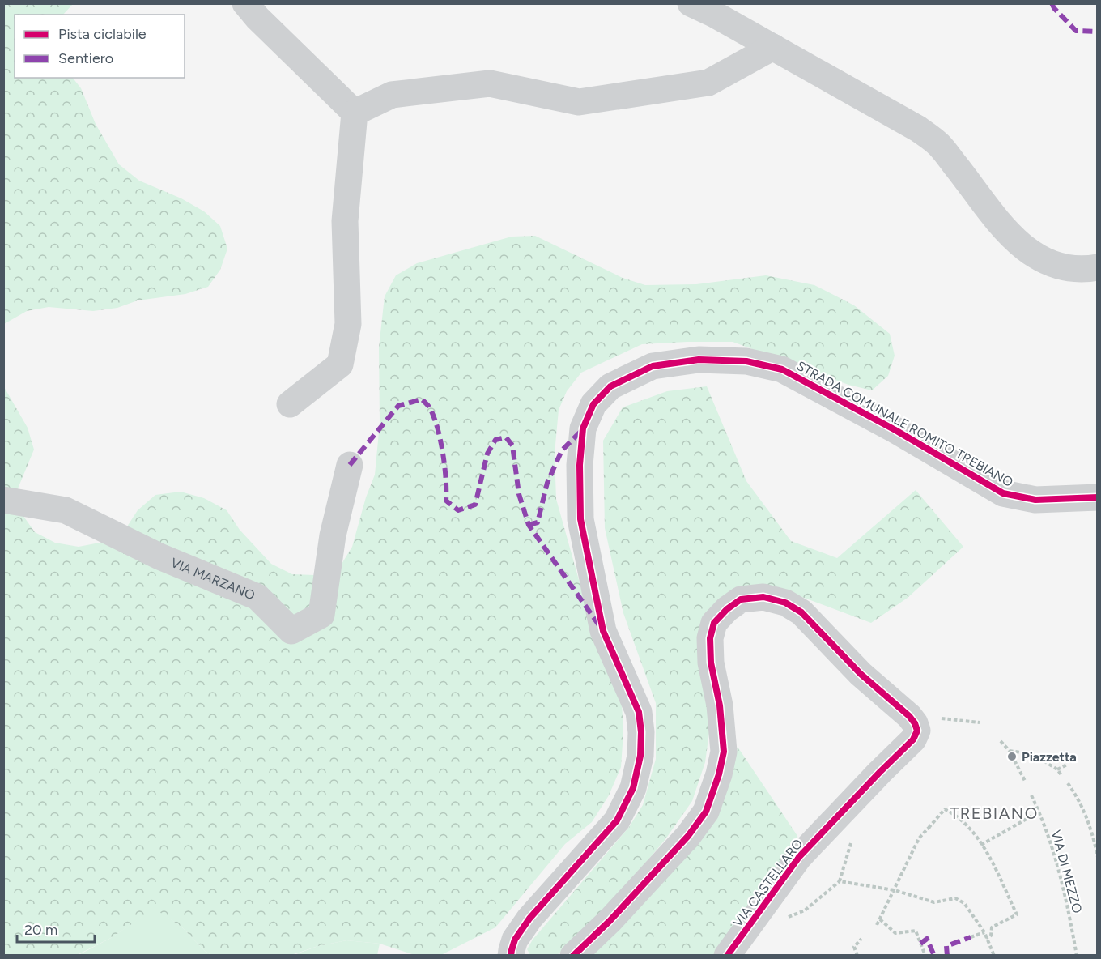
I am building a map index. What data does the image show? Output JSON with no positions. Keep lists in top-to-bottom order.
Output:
{
  "streets": {
    "street": ["STRADA COMUNALE ROMITO TREBIANO", "VIA MARZANO", "VIA CASTELLARO"],
    "path": ["VIA DI MEZZO"]
  },
  "districts": ["TREBIANO"],
  "places": ["Piazzetta"],
  "legend": ["Pista ciclabile", "Sentiero"],
  "scale_bar": "20 m"
}
